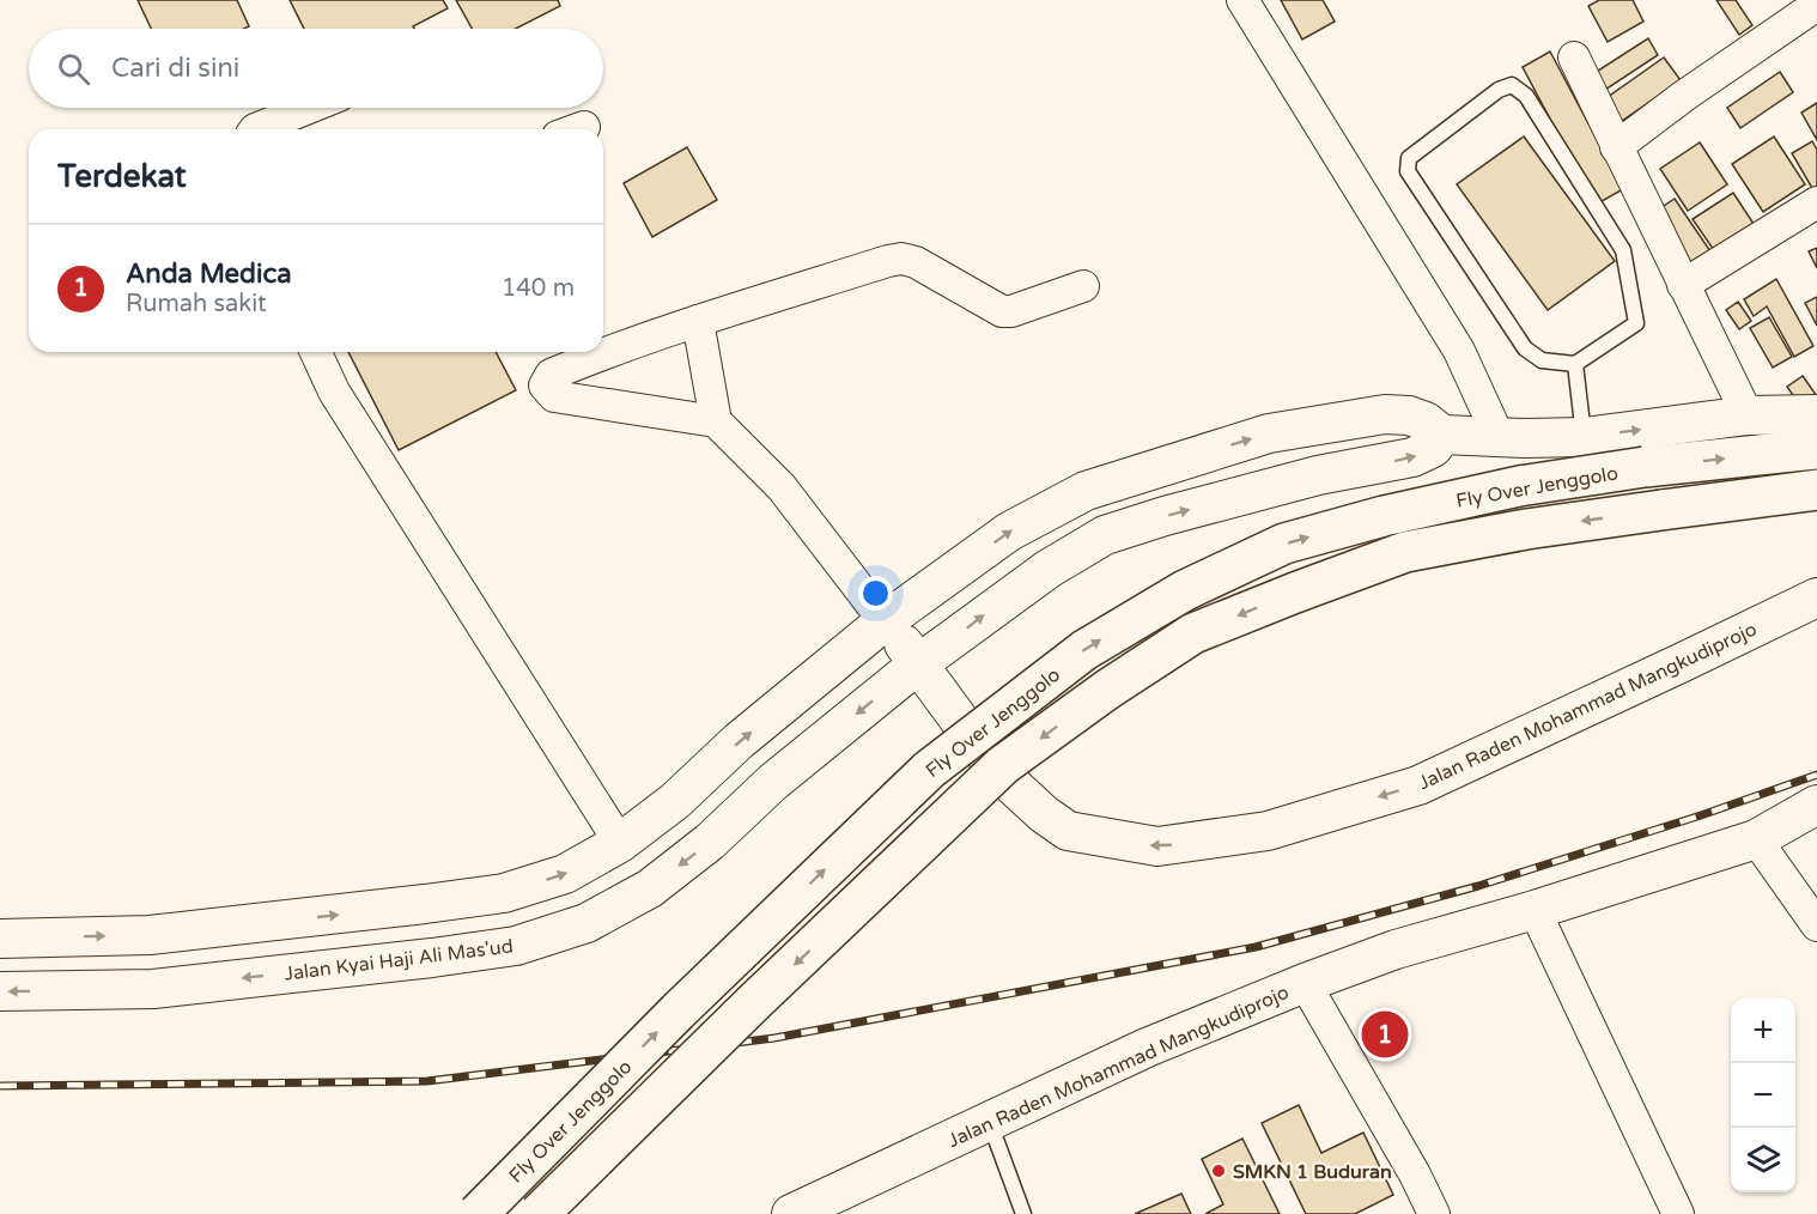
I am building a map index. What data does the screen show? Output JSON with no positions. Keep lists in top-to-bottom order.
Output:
{
  "streets": {
    "highway": ["Fly Over Jenggolo"],
    "street": ["Jalan Raden Mohammad Mangkudiprojo", "Jalan Kyai Haji Ali Mas'ud"]
  },
  "crossings": [
    ["Jalan Raden Mohammad Mangkudiprojo", "Jalan Kyai Haji Ali Mas'ud"]
  ],
  "places": ["SMKN 1 Buduran"],
  "page": {
    "search": "Cari di sini",
    "heading": "Terdekat",
    "list": [
      {
        "mark": "1",
        "name": "Anda Medica",
        "note": "Rumah sakit",
        "value": "140 m"
      }
    ],
    "map_buttons": ["+", "−"],
    "pins": "1"
  }
}
